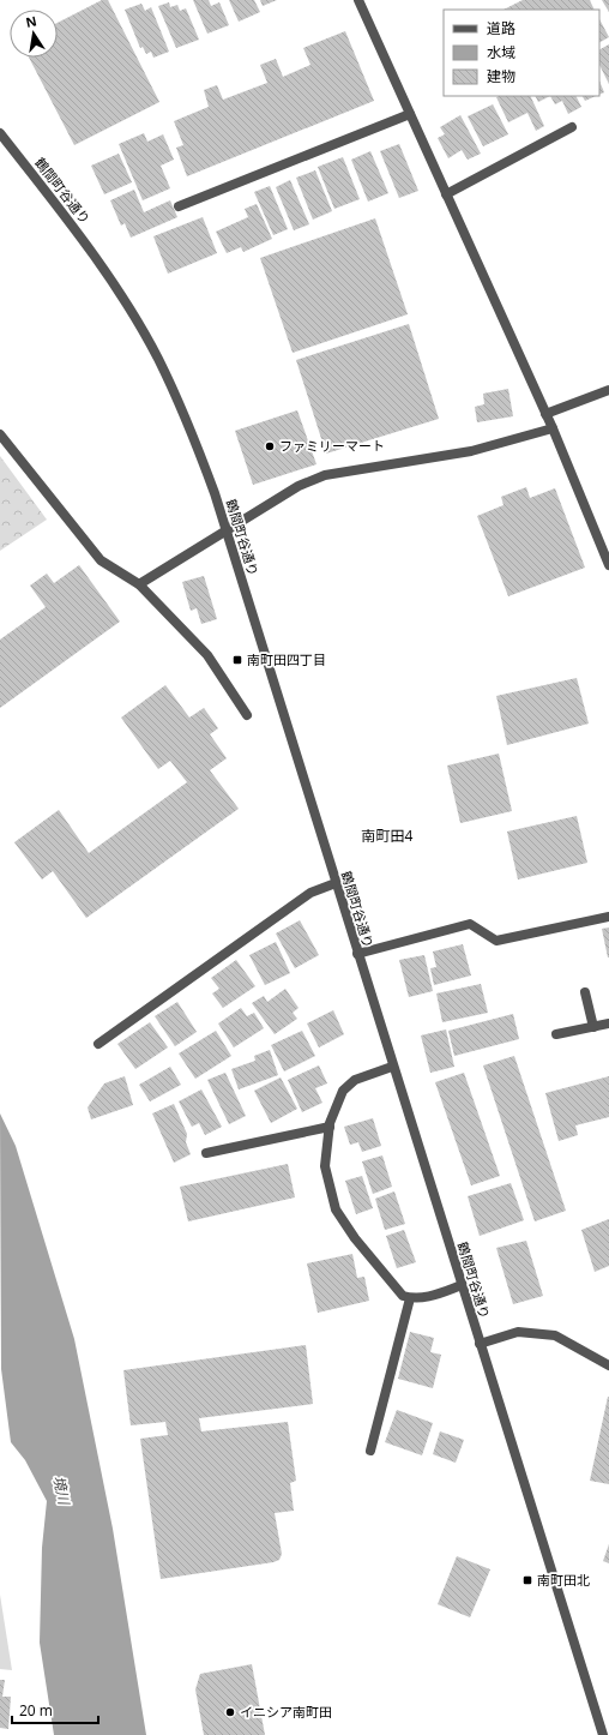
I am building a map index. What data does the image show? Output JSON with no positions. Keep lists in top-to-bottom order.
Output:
{
  "streets": {
    "street": ["鶴間町谷通り"]
  },
  "districts": ["南町田4"],
  "water": ["境川"],
  "places": {
    "other": ["ファミリーマート", "イニシア南町田"],
    "transit": ["南町田四丁目", "南町田北"]
  },
  "legend": ["道路", "水域", "建物"],
  "scale_bar": "20 m",
  "north": "top"
}
